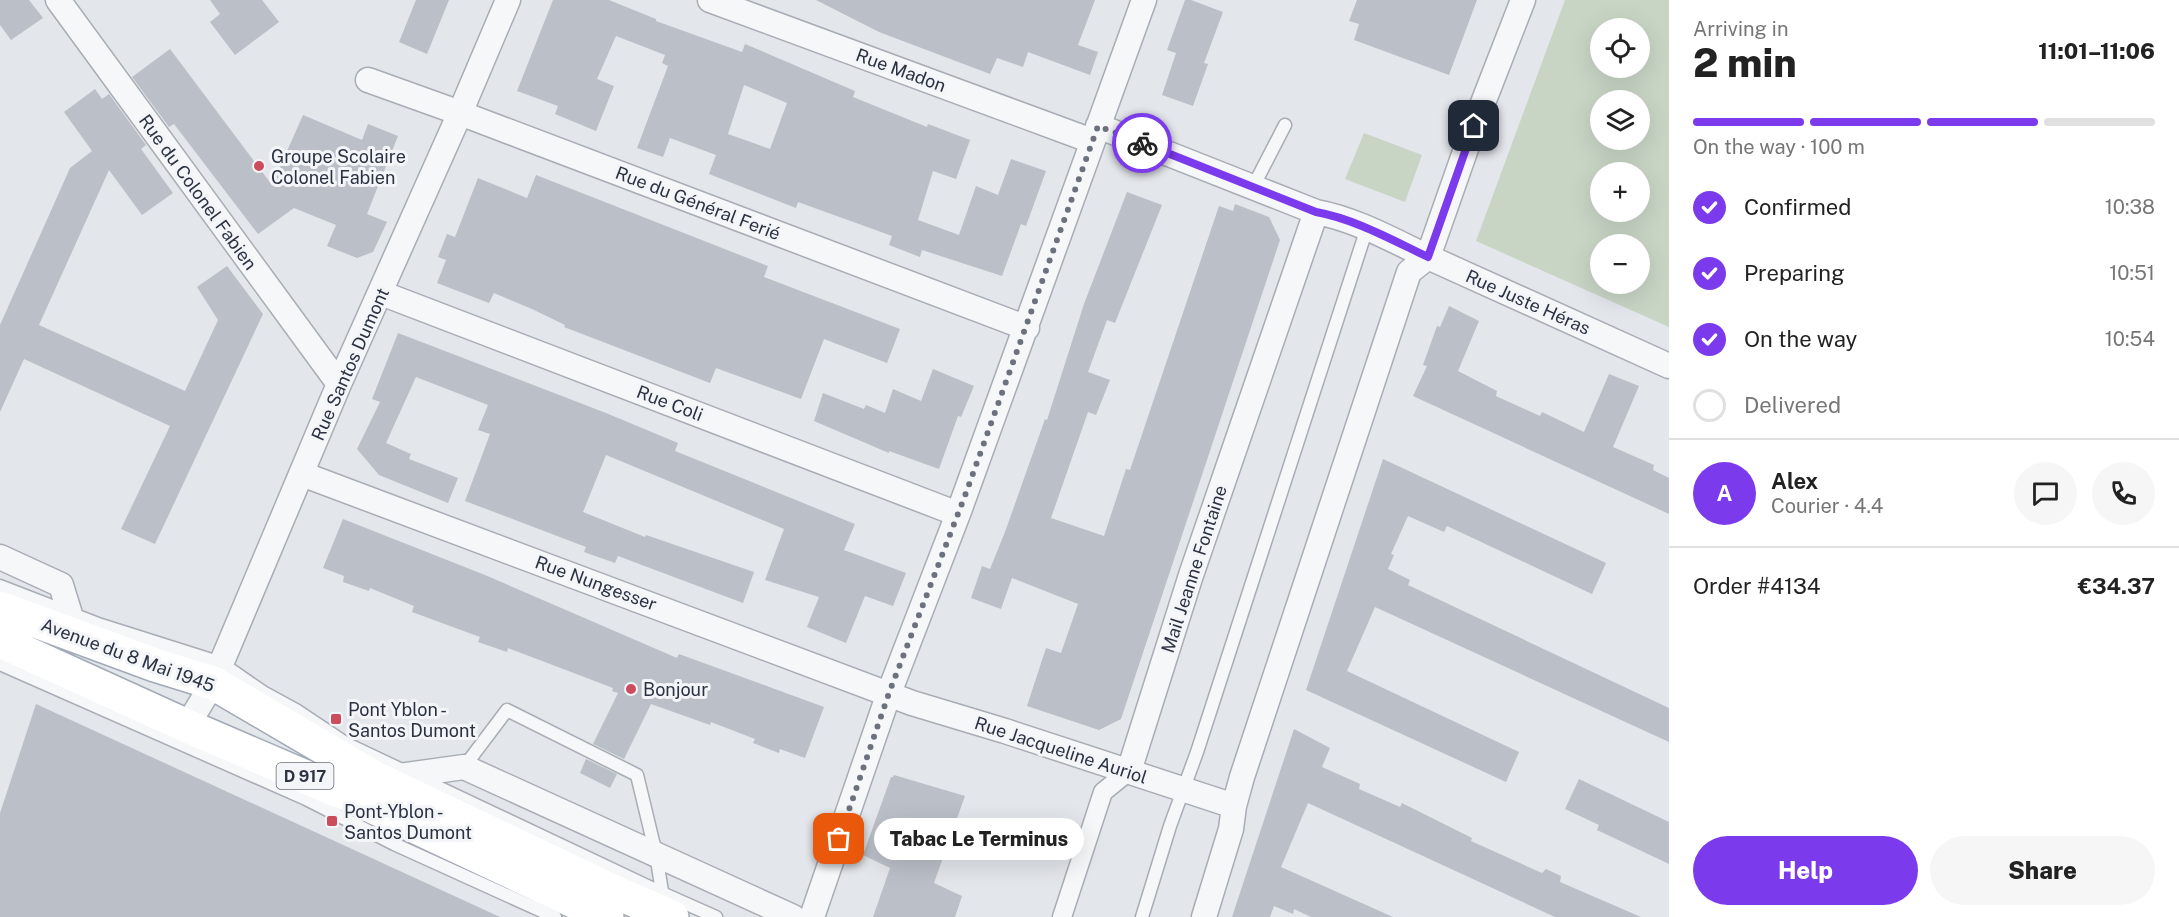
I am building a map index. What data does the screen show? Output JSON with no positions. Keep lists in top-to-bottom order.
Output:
{
  "streets": {
    "main road": ["Avenue du 8 Mai 1945", "D 917"],
    "street": [
      "Rue Madon",
      "Rue du Colonel Fabien",
      "Rue du Général Ferié",
      "Rue Juste Héras",
      "Rue Santos Dumont",
      "Rue Coli",
      "Mail Jeanne Fontaine",
      "Rue Nungesser",
      "Rue Jacqueline Auriol"
    ]
  },
  "crossings": [
    ["Rue Madon", "Rue Juste Héras"],
    ["Rue du Colonel Fabien", "Rue Santos Dumont"],
    ["Rue du Général Ferié", "Rue Santos Dumont"],
    ["Rue Juste Héras", "Mail Jeanne Fontaine"],
    ["Rue Santos Dumont", "Rue Coli"],
    ["Rue Santos Dumont", "Rue Nungesser"],
    ["Rue Santos Dumont", "Avenue du 8 Mai 1945"],
    ["Mail Jeanne Fontaine", "Rue Jacqueline Auriol"],
    ["Rue Nungesser", "Rue Jacqueline Auriol"]
  ],
  "places": {
    "other": ["Groupe Scolaire Colonel Fabien", "Bonjour", "Tabac Le Terminus"],
    "transit": ["Pont Yblon - Santos Dumont", "Pont-Yblon - Santos Dumont"]
  },
  "page": {
    "heading": ["2 min", "Arriving in", "11:01–11:06"],
    "panel": [
      "Alex",
      "Courier · 4.4",
      "Order #4134",
      "€34.37"
    ],
    "map_buttons": ["+", "−"],
    "bar": "On the way · 100 m",
    "list": [
      ["Confirmed", "10:38"],
      ["Preparing", "10:51"],
      ["On the way", "10:54"],
      "Delivered"
    ],
    "round": "A",
    "bubble": "Tabac Le Terminus",
    "buttons": ["Help", "Share"]
  }
}
